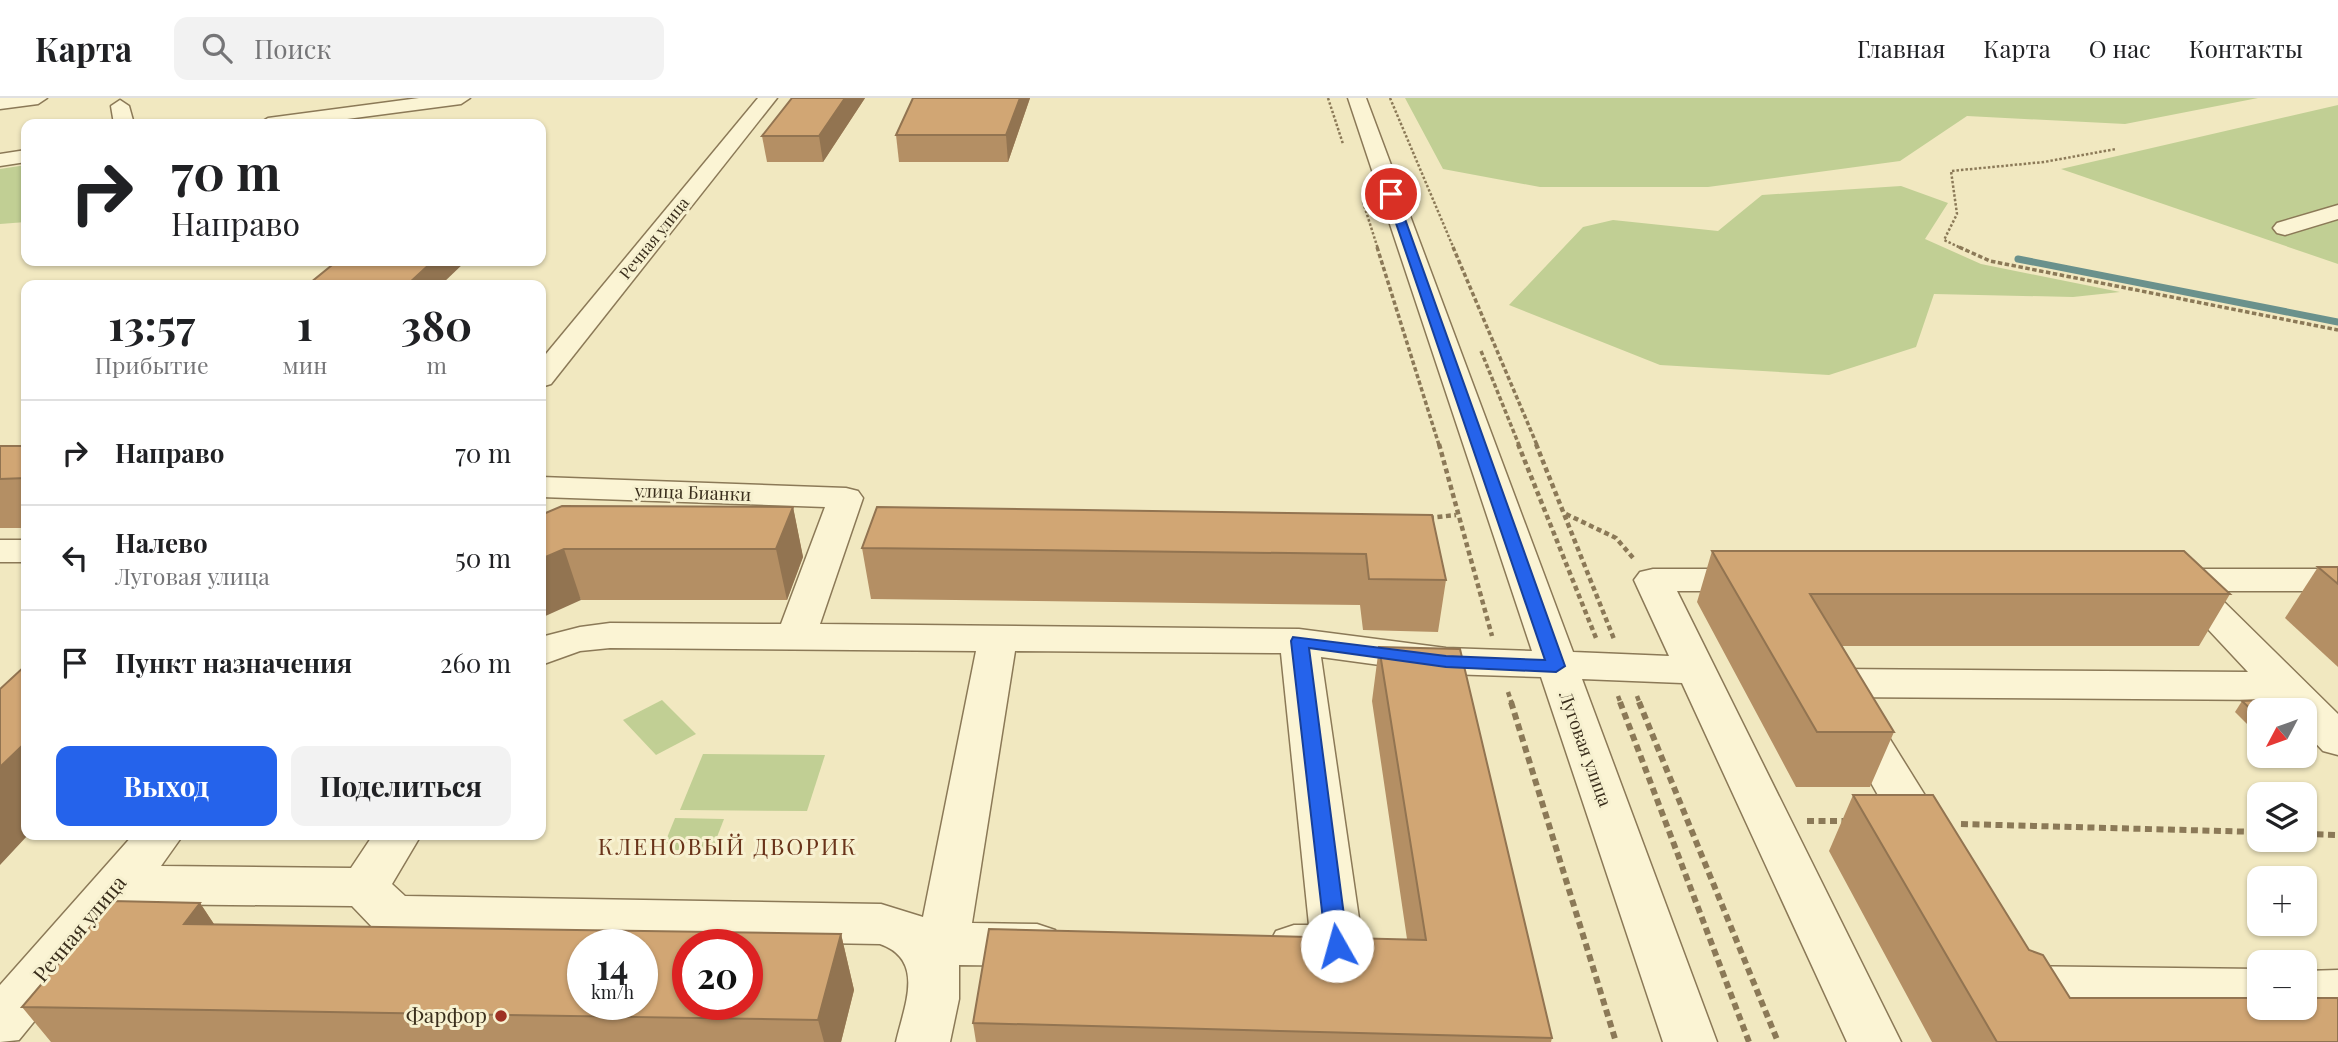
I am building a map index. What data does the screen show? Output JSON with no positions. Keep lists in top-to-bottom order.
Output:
{
  "streets": {
    "street": ["Речная улица", "Луговая улица"],
    "lane": ["улица Бианки"]
  },
  "districts": ["КЛЕНОВЫЙ ДВОРИК"],
  "places": ["Фарфор"],
  "north": "bottom left",
  "page": {
    "header": "Карта",
    "search": "Поиск",
    "nav": [
      "Главная",
      "Карта",
      "О нас",
      "Контакты"
    ],
    "turn": ["70 m", "Направо"],
    "eta": [
      "13:57",
      "Прибытие",
      "1",
      "мин",
      "380",
      "m"
    ],
    "list": [
      {
        "name": "Направо",
        "value": "70 m"
      },
      {
        "name": "Налево",
        "note": "Луговая улица",
        "value": "50 m"
      },
      {
        "name": "Пункт назначения",
        "value": "260 m"
      }
    ],
    "map_buttons": ["+", "−"],
    "buttons": ["Выход", "Поделиться"],
    "speed": "14 km/h",
    "limit": "20"
  }
}
